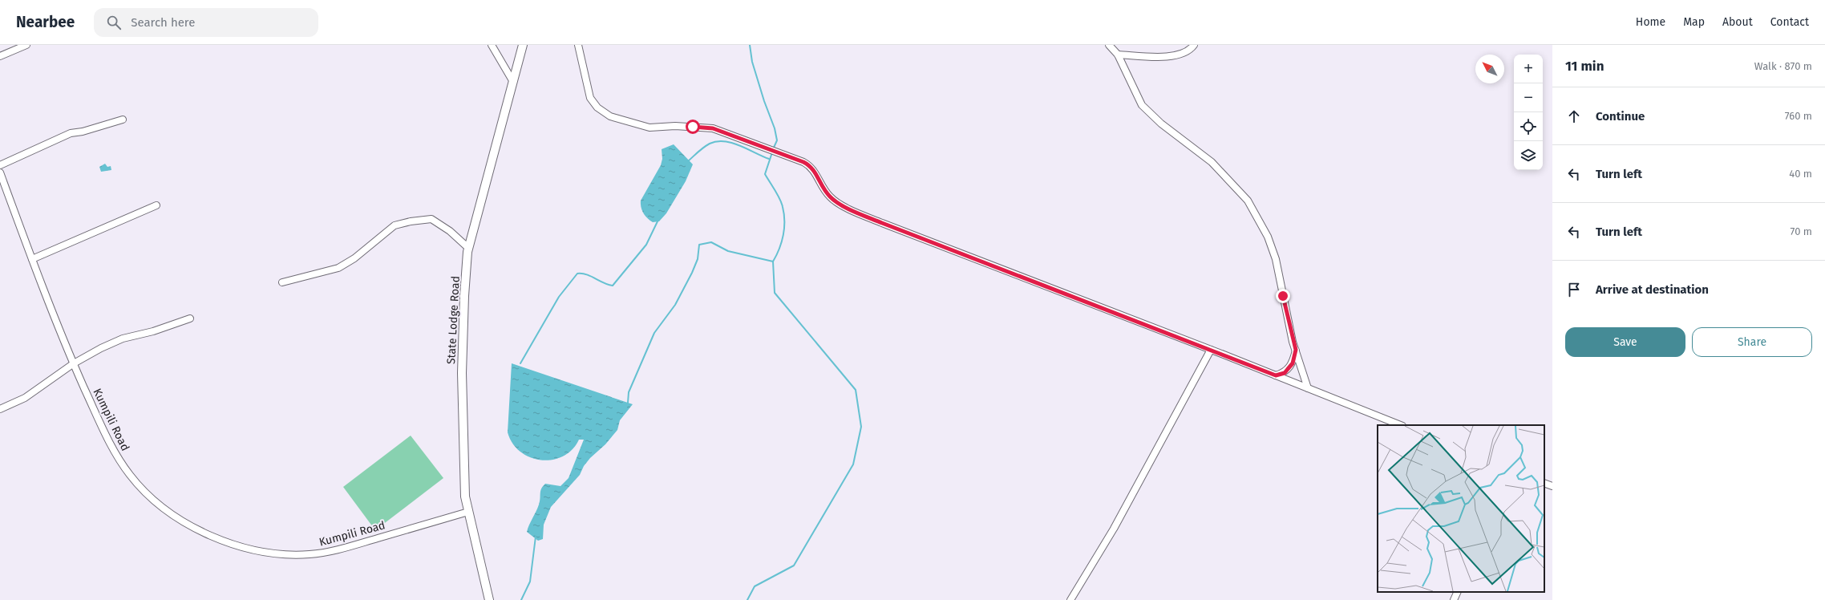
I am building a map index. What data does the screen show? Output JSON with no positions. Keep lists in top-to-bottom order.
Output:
{
  "streets": {
    "street": ["State Lodge Road", "Kumpili Road"]
  },
  "crossings": [
    ["State Lodge Road", "Kumpili Road"]
  ],
  "north": "top left",
  "page": {
    "header": "Nearbee",
    "search": "Search here",
    "nav": [
      "Home",
      "Map",
      "About",
      "Contact"
    ],
    "heading": ["11 min", "Walk · 870 m"],
    "map_buttons": ["+", "−"],
    "list": [
      ["Continue", "760 m"],
      ["Turn left", "40 m"],
      ["Turn left", "70 m"],
      "Arrive at destination"
    ],
    "buttons": ["Save", "Share"]
  }
}
